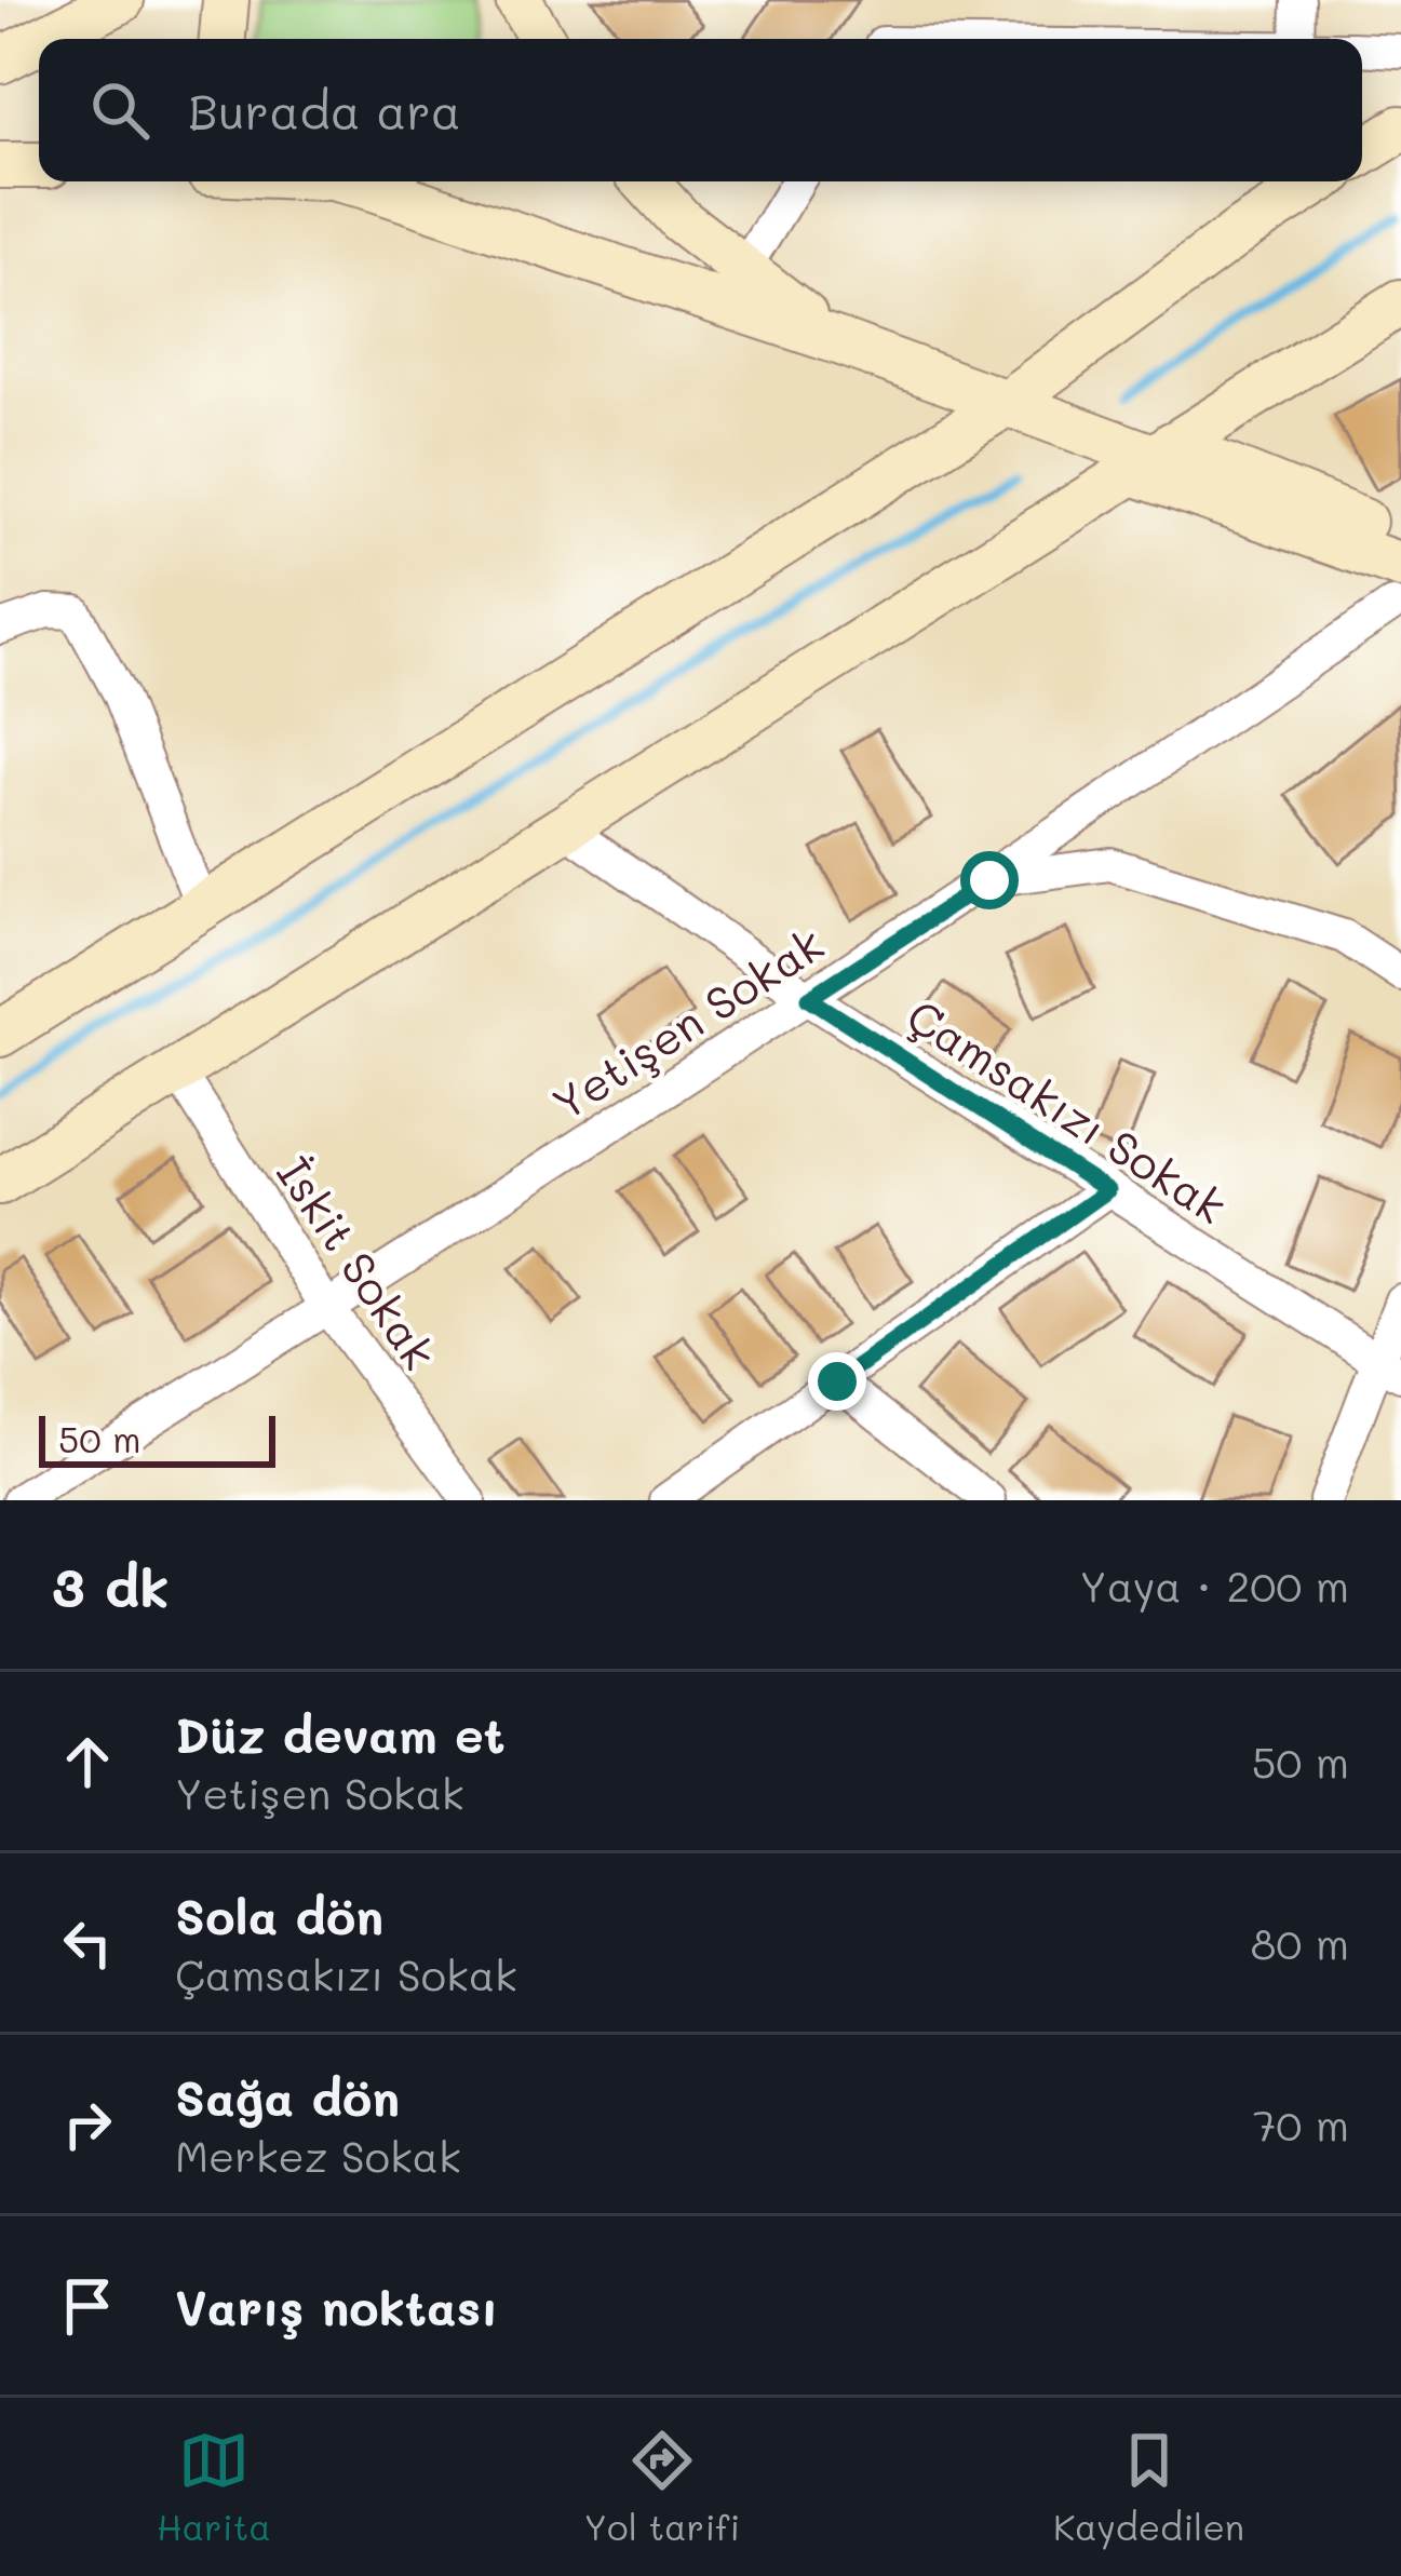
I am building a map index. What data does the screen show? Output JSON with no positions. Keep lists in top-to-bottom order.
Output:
{
  "streets": {
    "street": ["Yetişen Sokak", "Çamsakızı Sokak", "İskit Sokak"]
  },
  "crossings": [
    ["Yetişen Sokak", "Çamsakızı Sokak"],
    ["Yetişen Sokak", "İskit Sokak"]
  ],
  "scale_bar": "50 m",
  "page": {
    "search": "Burada ara",
    "scale": "50 m",
    "heading": ["3 dk", "Yaya · 200 m"],
    "list": [
      ["Düz devam et", "Yetişen Sokak", "50 m"],
      ["Sola dön", "Çamsakızı Sokak", "80 m"],
      ["Sağa dön", "Merkez Sokak", "70 m"],
      "Varış noktası"
    ],
    "nav": ["Harita", "Yol tarifi", "Kaydedilen"]
  }
}
